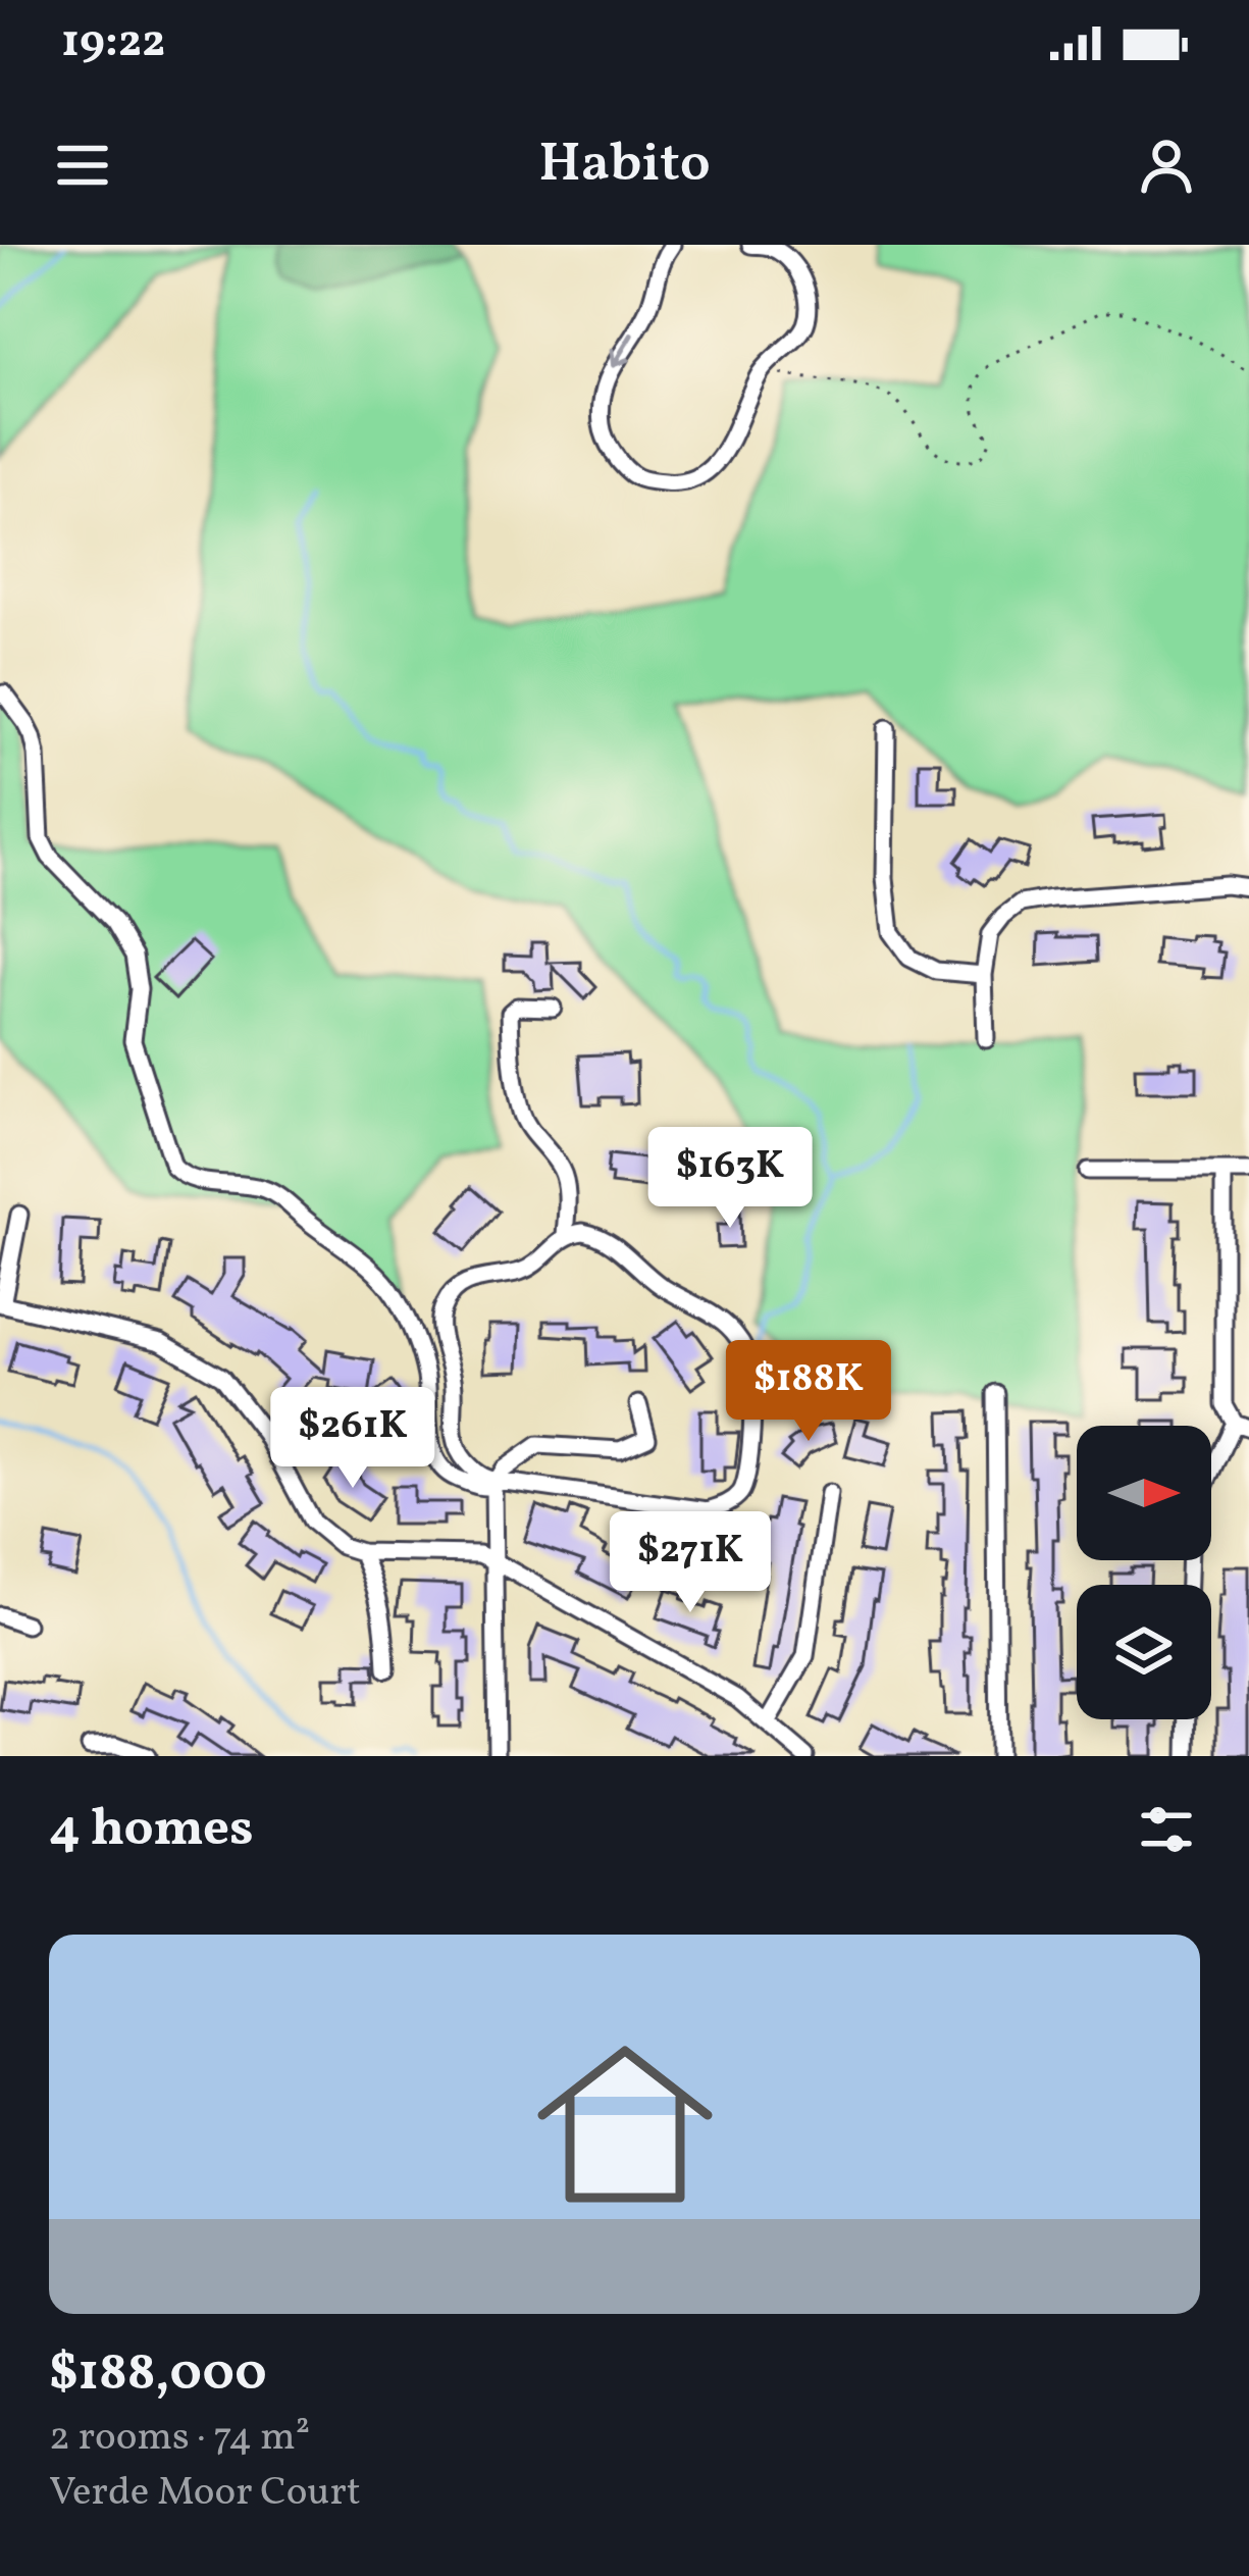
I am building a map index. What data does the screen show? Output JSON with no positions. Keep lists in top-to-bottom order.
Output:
{
  "north": "right",
  "page": {
    "status": "19:22",
    "header": "Habito",
    "price": [
      "$163K",
      "$188K",
      "$261K",
      "$271K"
    ],
    "heading": "4 homes",
    "list": [
      {
        "name": "$188,000",
        "note": "2 rooms · 74 m² · Verde Moor Court"
      }
    ]
  }
}
